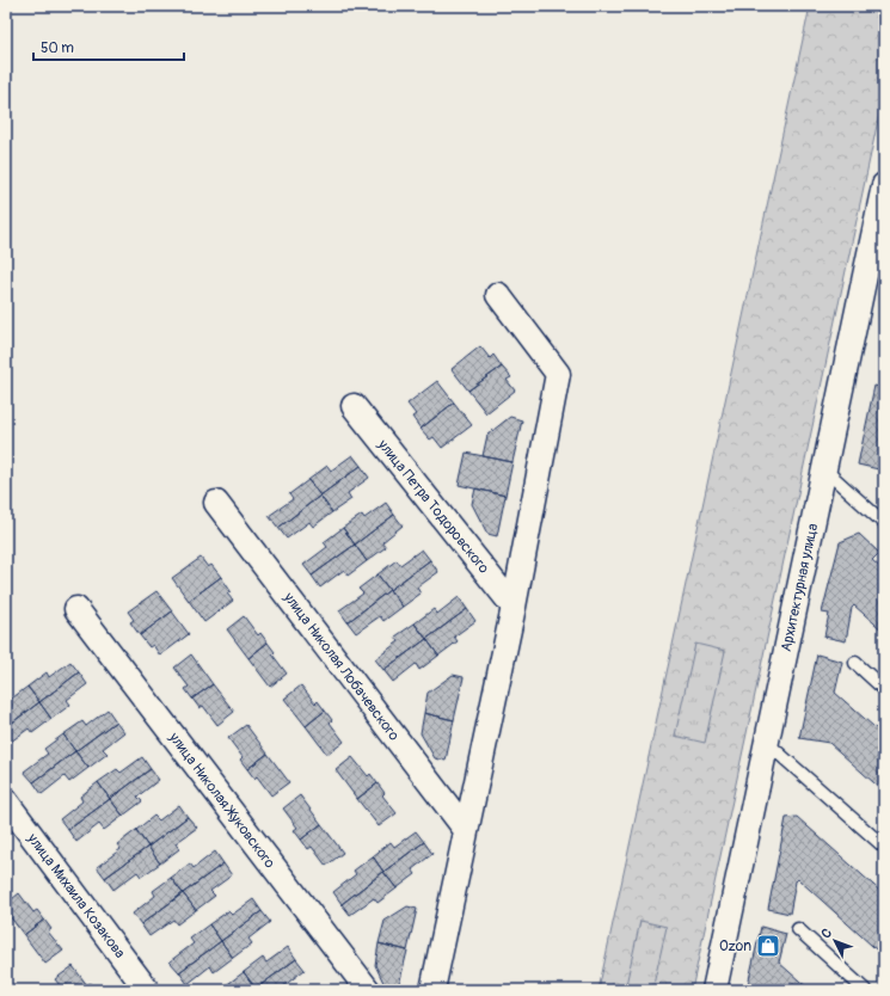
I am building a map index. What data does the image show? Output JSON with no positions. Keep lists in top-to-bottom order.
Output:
{
  "streets": {
    "street": [
      "улица Петра Тодоровского",
      "Архитектурная улица",
      "улица Николая Лобачевского",
      "улица Николая Жуковского",
      "улица Михаила Козакова"
    ]
  },
  "places": {
    "shop": ["Ozon"]
  },
  "scale_bar": "50 m",
  "north": "top left"
}
